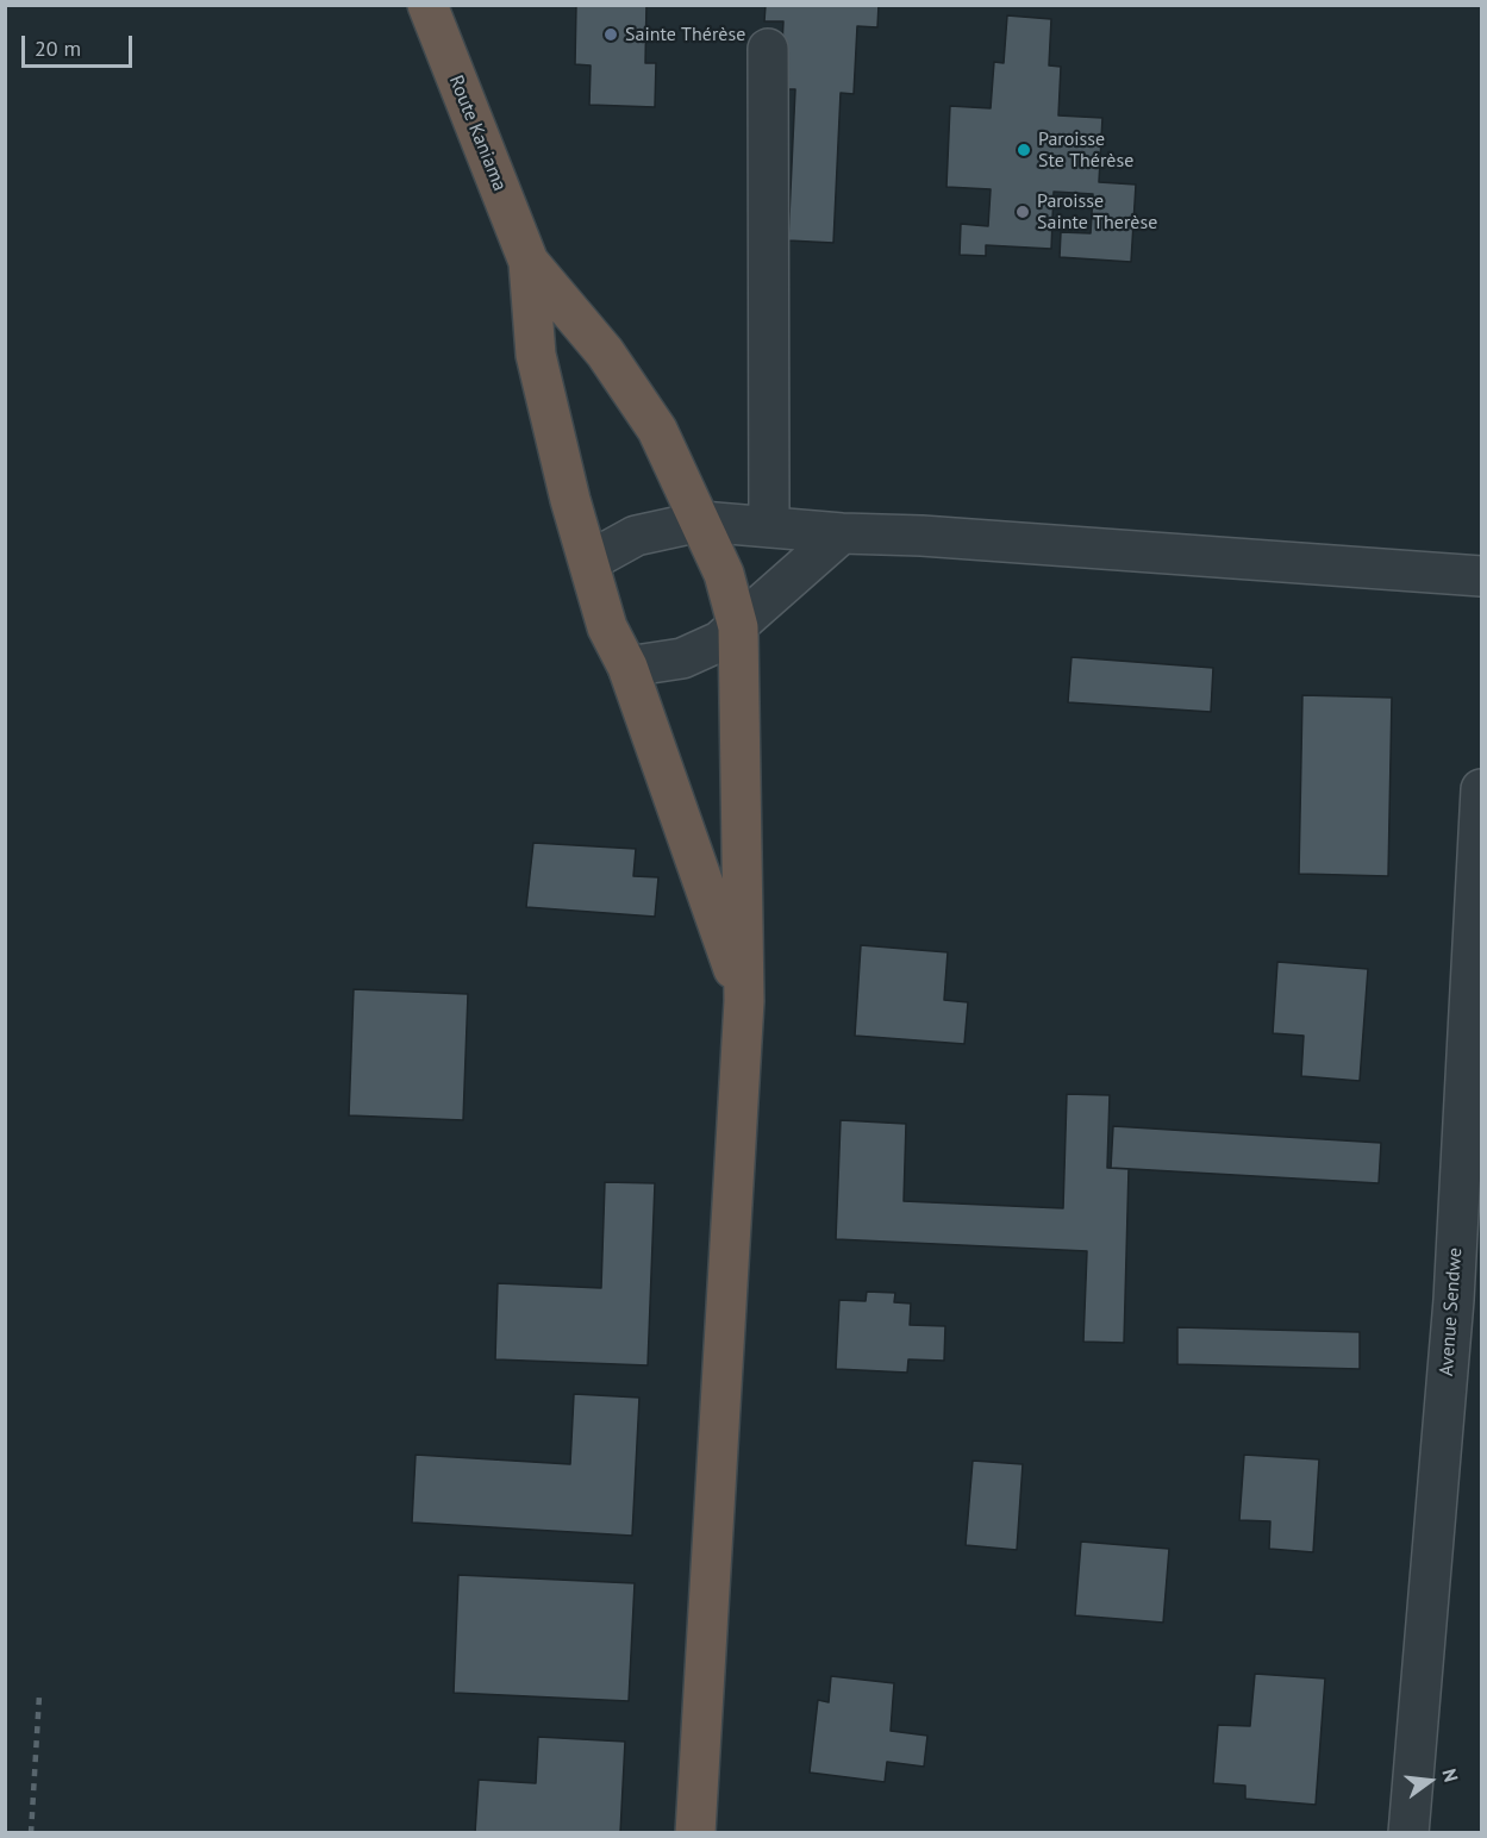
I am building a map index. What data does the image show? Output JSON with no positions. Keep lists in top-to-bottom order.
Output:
{
  "streets": {
    "highway": ["Route Kaniama"],
    "street": ["Avenue Sendwe"]
  },
  "places": ["Sainte Thérèse", "Paroisse Ste Thérèse", "Paroisse Sainte Therèse"],
  "scale_bar": "20 m",
  "north": "right"
}
